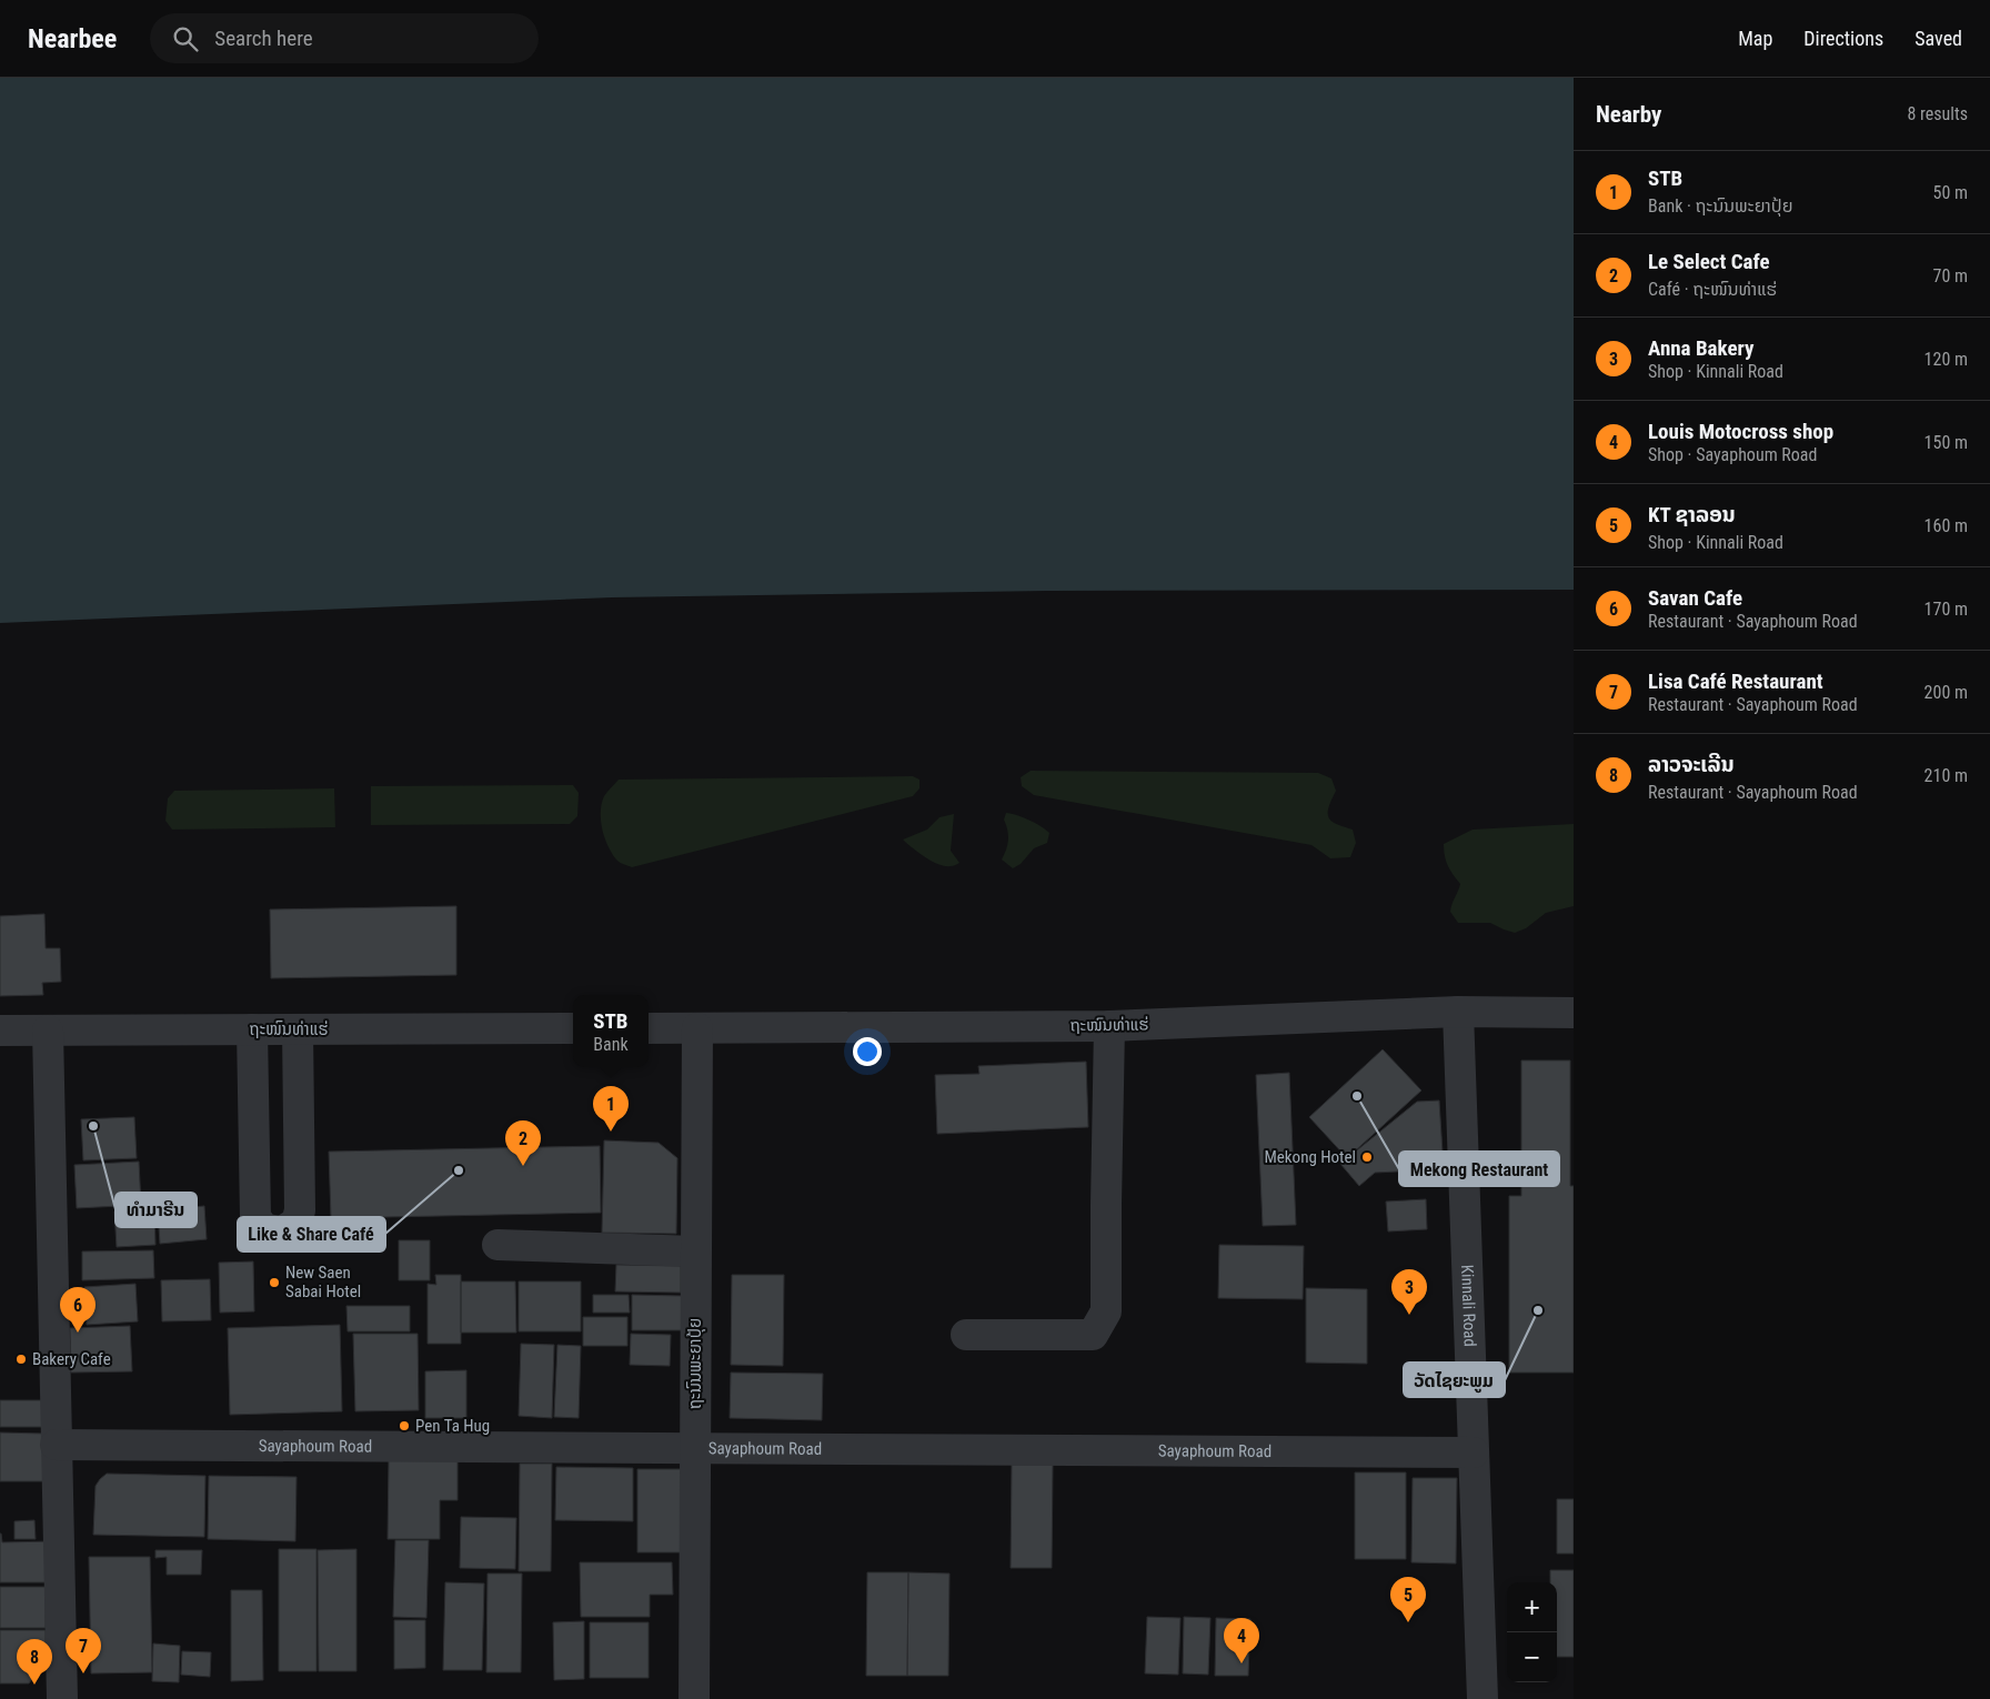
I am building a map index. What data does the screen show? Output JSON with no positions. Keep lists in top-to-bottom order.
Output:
{
  "streets": {
    "street": [
      "ຖະໜົນທ່າແຮ່",
      "Kinnali Road",
      "ຖະນົນພະຍາປຸ້ຍ",
      "Sayaphoum Road"
    ]
  },
  "crossings": [
    ["ຖະໜົນທ່າແຮ່", "Kinnali Road"],
    ["ຖະໜົນທ່າແຮ່", "ຖະນົນພະຍາປຸ້ຍ"],
    ["Kinnali Road", "Sayaphoum Road"],
    ["ຖະນົນພະຍາປຸ້ຍ", "Sayaphoum Road"]
  ],
  "places": [
    "Mekong Restaurant",
    "ທຳມາຣີນ",
    "Mekong Hotel",
    "Like & Share Café",
    "New Saen Sabai Hotel",
    "ວັດໄຊຍະພູມ",
    "Bakery Cafe",
    "Pen Ta Hug"
  ],
  "page": {
    "header": "Nearbee",
    "search": "Search here",
    "nav": ["Map", "Directions", "Saved"],
    "heading": ["Nearby", "8 results"],
    "list": [
      {
        "mark": "1",
        "name": "STB",
        "note": "Bank · ຖະນົນພະຍາປຸ້ຍ",
        "value": "50 m"
      },
      {
        "mark": "2",
        "name": "Le Select Cafe",
        "note": "Café · ຖະໜົນທ່າແຮ່",
        "value": "70 m"
      },
      {
        "mark": "3",
        "name": "Anna Bakery",
        "note": "Shop · Kinnali Road",
        "value": "120 m"
      },
      {
        "mark": "4",
        "name": "Louis Motocross shop",
        "note": "Shop · Sayaphoum Road",
        "value": "150 m"
      },
      {
        "mark": "5",
        "name": "KT ຊາລອນ",
        "note": "Shop · Kinnali Road",
        "value": "160 m"
      },
      {
        "mark": "6",
        "name": "Savan Cafe",
        "note": "Restaurant · Sayaphoum Road",
        "value": "170 m"
      },
      {
        "mark": "7",
        "name": "Lisa Café Restaurant",
        "note": "Restaurant · Sayaphoum Road",
        "value": "200 m"
      },
      {
        "mark": "8",
        "name": "ລາວຈະເລີນ",
        "note": "Restaurant · Sayaphoum Road",
        "value": "210 m"
      }
    ],
    "popup": ["STB", "Bank"],
    "pins": [
      "1",
      "2",
      "3",
      "6",
      "5",
      "4",
      "7",
      "8"
    ],
    "map_buttons": ["+", "−"]
  }
}
